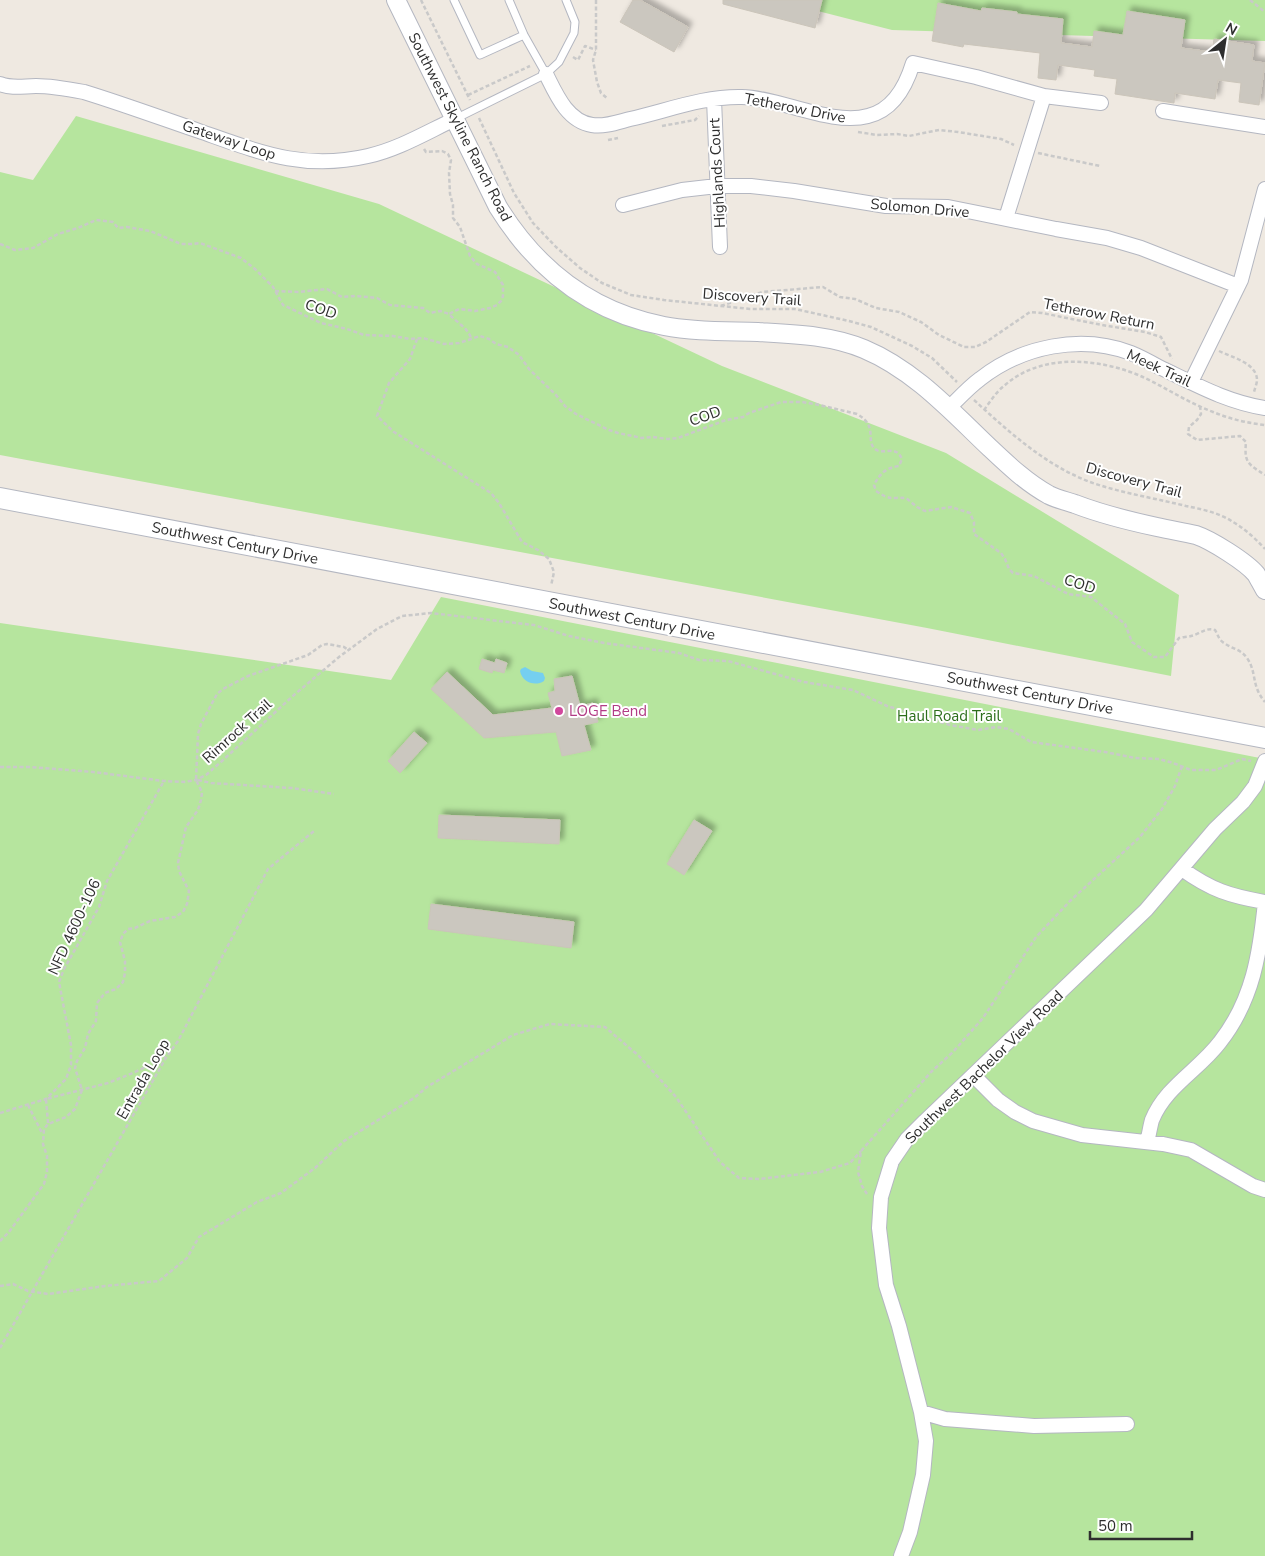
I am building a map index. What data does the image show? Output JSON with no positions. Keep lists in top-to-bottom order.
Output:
{
  "streets": {
    "main road": ["Southwest Century Drive"],
    "street": [
      "Tetherow Drive",
      "Southwest Skyline Ranch Road",
      "Gateway Loop",
      "Highlands Court",
      "Solomon Drive",
      "Meek Trail",
      "Southwest Bachelor View Road"
    ],
    "path": [
      "Discovery Trail",
      "COD",
      "Tetherow Return",
      "Rimrock Trail",
      "NFD 4600-106",
      "Entrada Loop"
    ]
  },
  "crossings": [
    ["Tetherow Drive", "Highlands Court"],
    ["Southwest Skyline Ranch Road", "Gateway Loop"],
    ["Southwest Skyline Ranch Road", "Meek Trail"],
    ["Highlands Court", "Solomon Drive"],
    ["Discovery Trail", "Tetherow Return"],
    ["Discovery Trail", "Meek Trail"],
    ["Tetherow Return", "Meek Trail"],
    ["Rimrock Trail", "NFD 4600-106"]
  ],
  "parks": ["Haul Road Trail"],
  "places": ["LOGE Bend"],
  "scale_bar": "50 m",
  "north": "top right"
}
